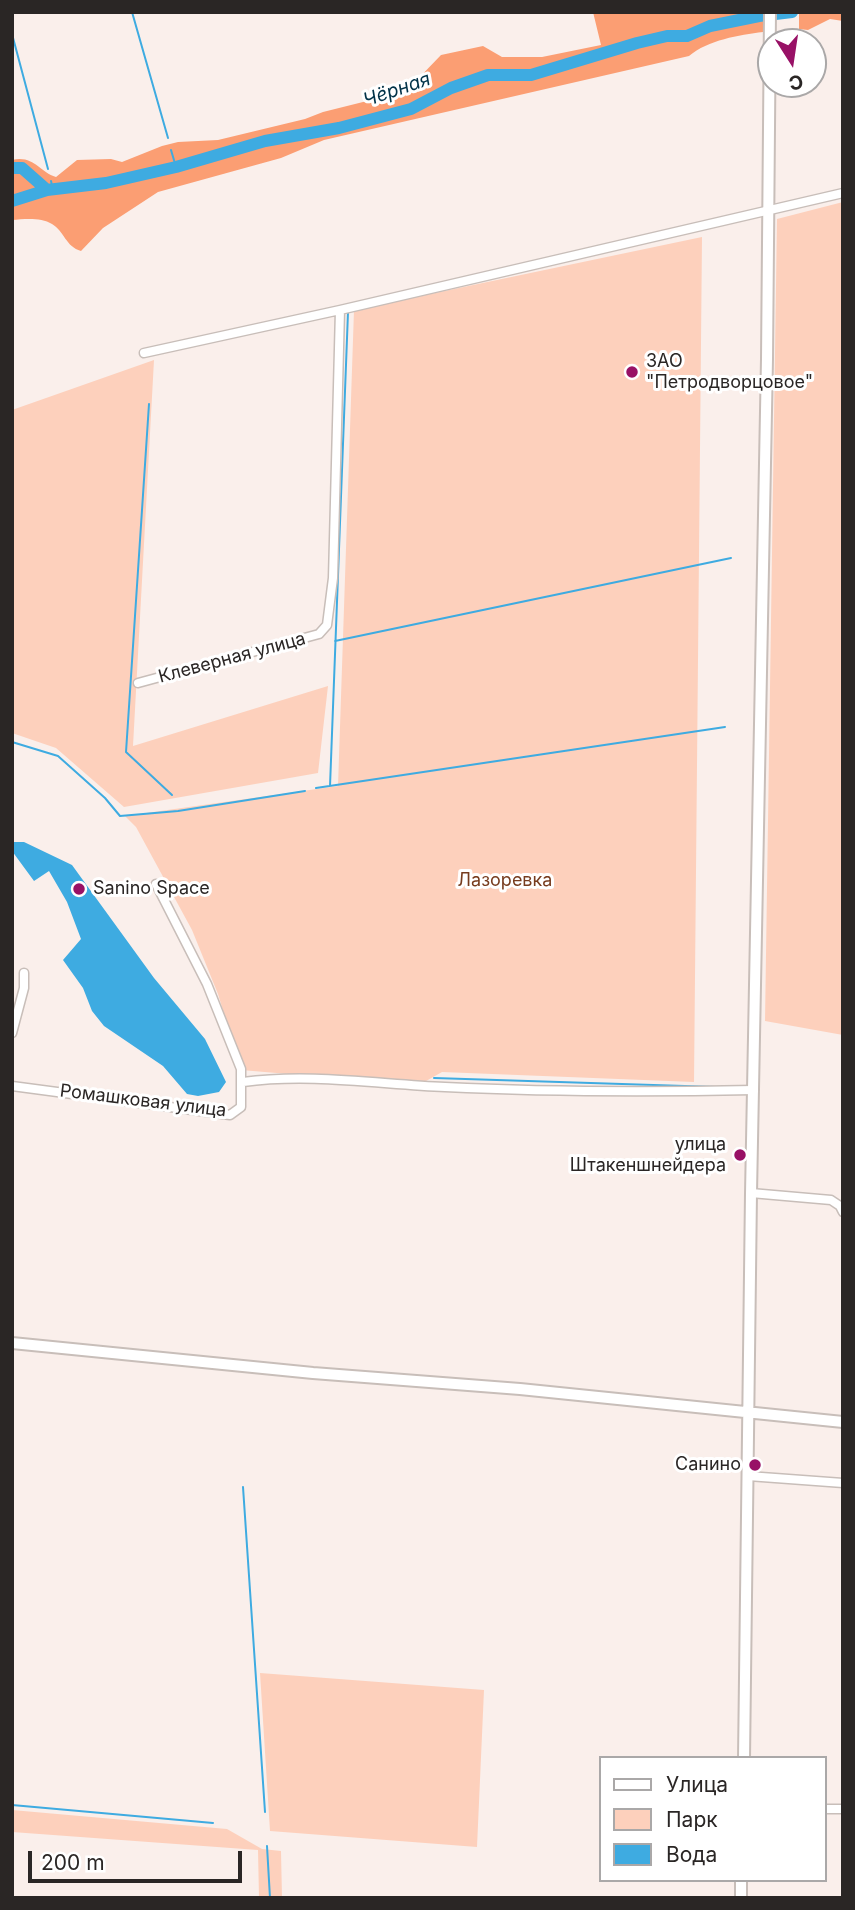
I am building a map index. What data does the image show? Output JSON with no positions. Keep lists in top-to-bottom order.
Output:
{
  "streets": {
    "street": ["Клеверная улица", "Ромашковая улица"]
  },
  "water": ["Чёрная"],
  "parks": ["Лазоревка"],
  "places": [
    "ЗАО \"Петродворцовое\"",
    "Sanino Space",
    "улица Штакеншнейдера",
    "Санино"
  ],
  "legend": ["Улица", "Парк", "Вода"],
  "scale_bar": "200 m",
  "north": "bottom"
}
